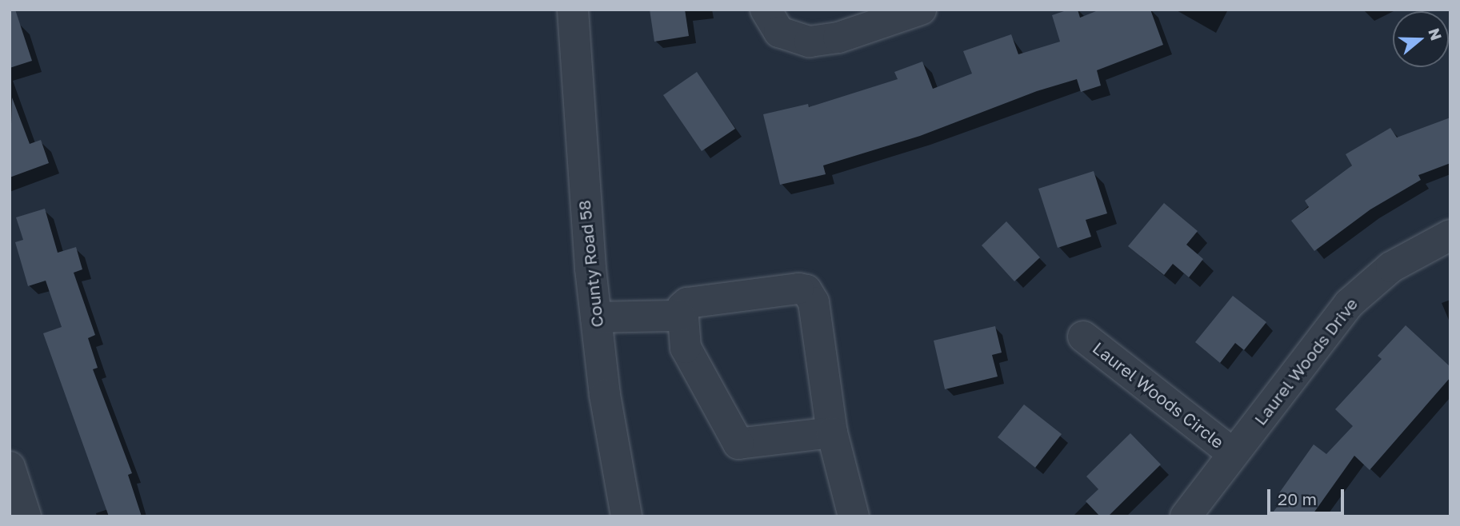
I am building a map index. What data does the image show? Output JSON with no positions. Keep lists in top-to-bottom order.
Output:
{
  "streets": {
    "street": ["County Road 58", "Laurel Woods Drive", "Laurel Woods Circle"]
  },
  "crossings": [
    ["Laurel Woods Drive", "Laurel Woods Circle"]
  ],
  "scale_bar": "20 m",
  "north": "right"
}
